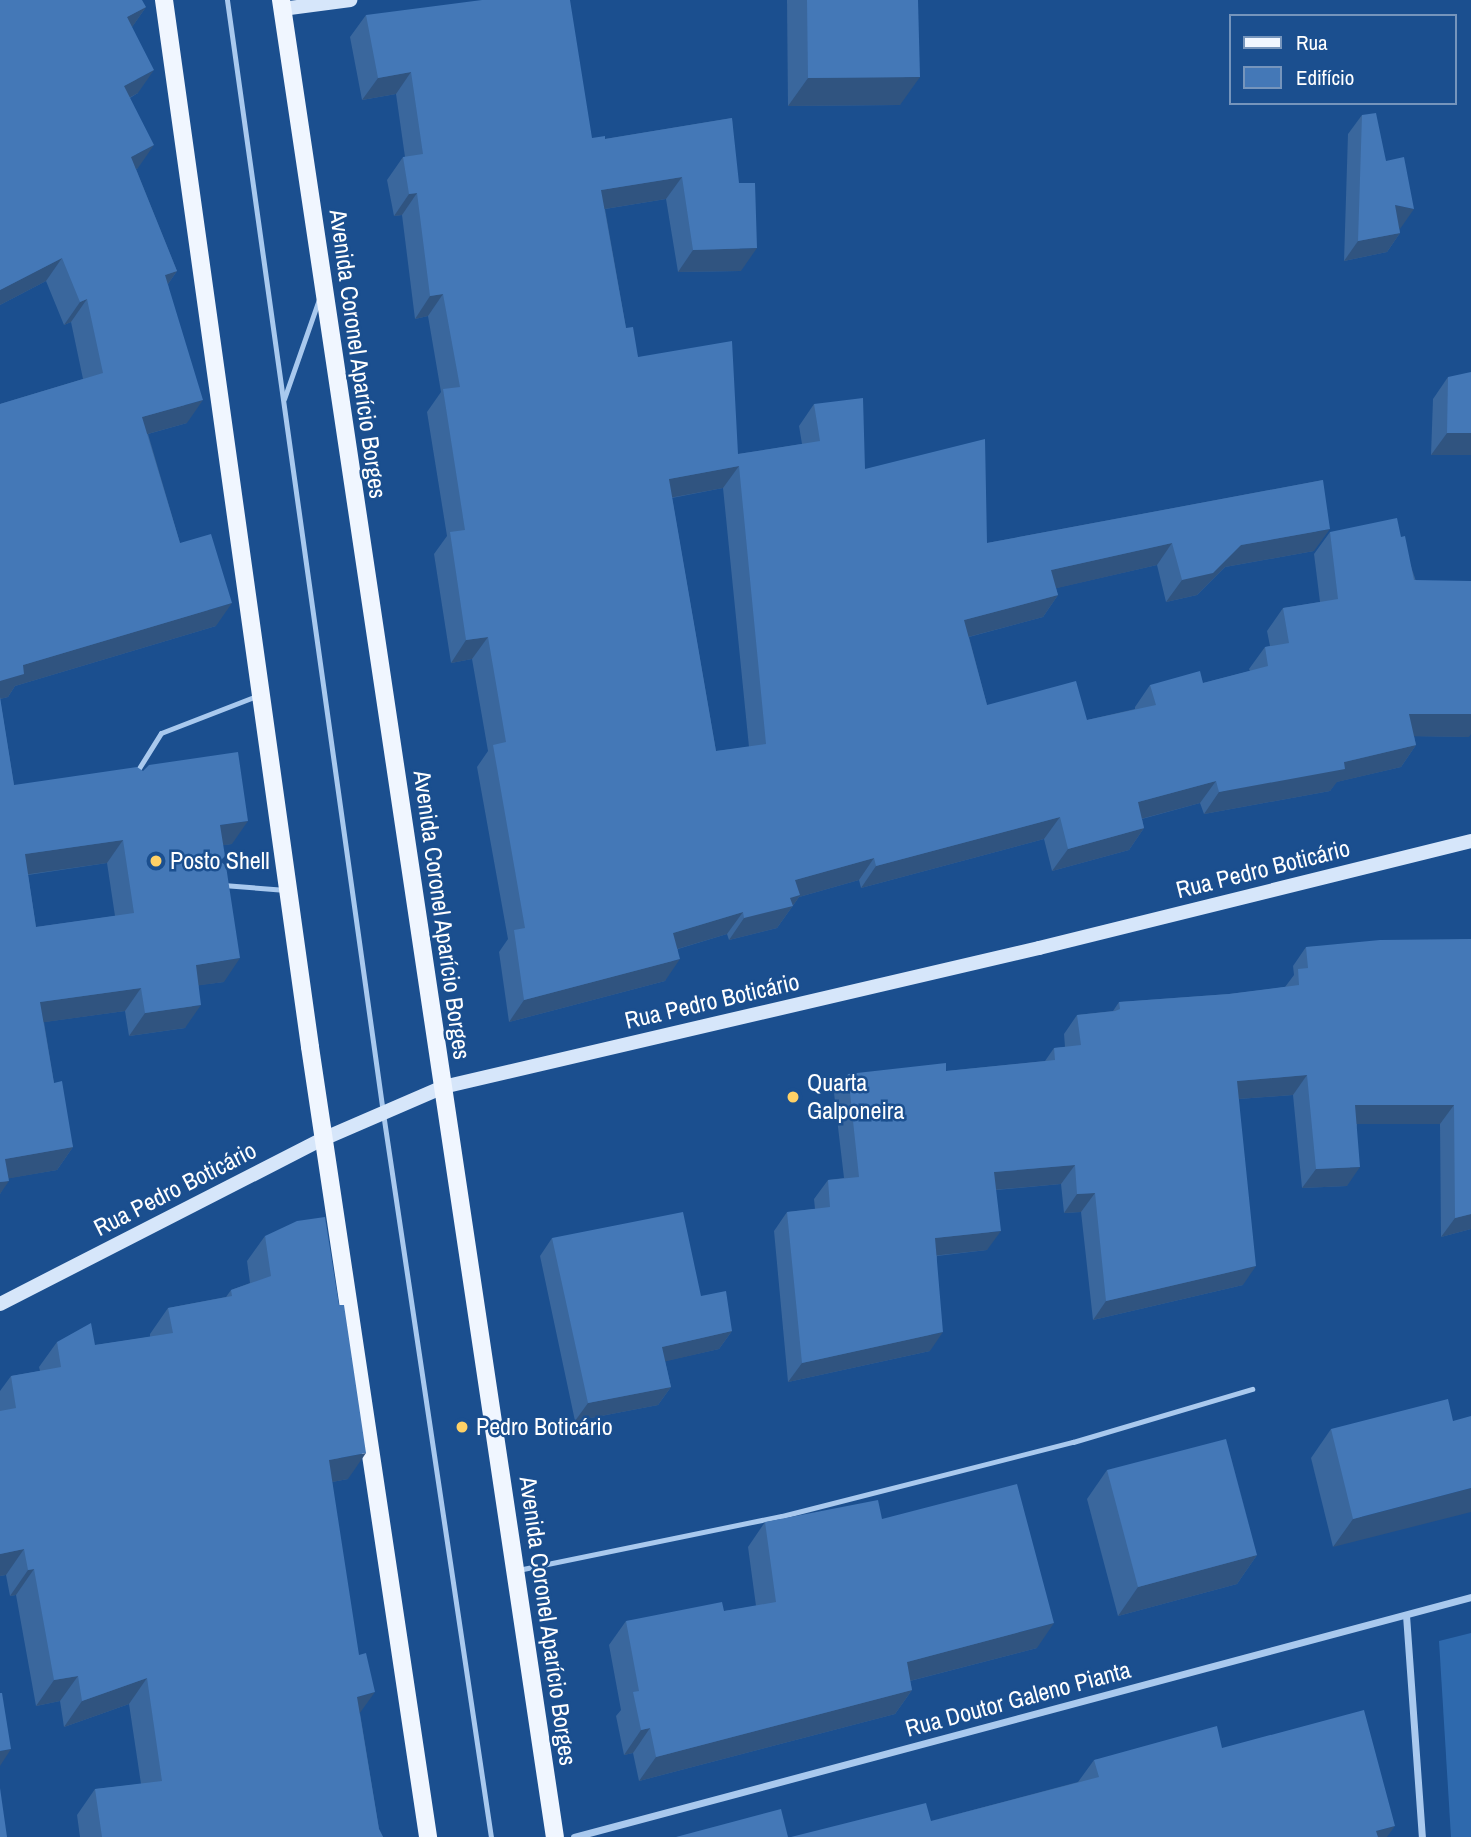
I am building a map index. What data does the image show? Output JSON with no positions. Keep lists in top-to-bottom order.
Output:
{
  "streets": {
    "main road": ["Avenida Coronel Aparício Borges"],
    "street": ["Rua Pedro Boticário", "Rua Doutor Galeno Pianta"]
  },
  "crossings": [
    ["Avenida Coronel Aparício Borges", "Rua Pedro Boticário"]
  ],
  "places": ["Posto Shell", "Quarta Galponeira", "Pedro Boticário"],
  "legend": ["Rua", "Edifício"]
}
